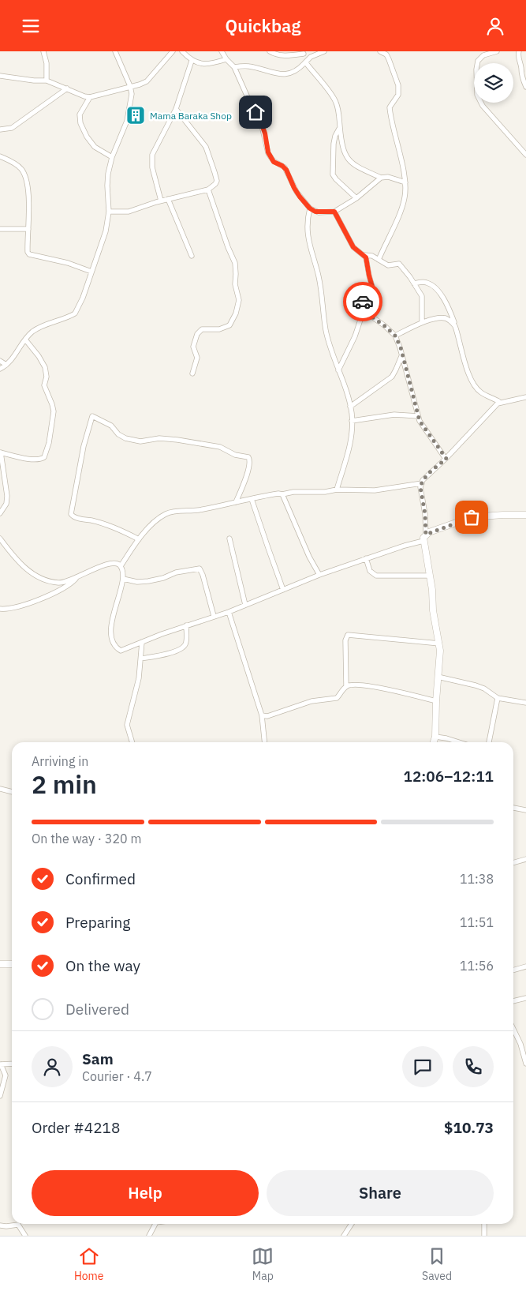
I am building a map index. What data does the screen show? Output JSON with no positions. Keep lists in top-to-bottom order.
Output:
{
  "places": {
    "building": ["Mama Baraka Shop"]
  },
  "page": {
    "header": "Quickbag",
    "heading": ["2 min", "Arriving in", "12:06–12:11"],
    "panel": [
      "Sam",
      "Courier · 4.7",
      "Order #4218",
      "$10.73"
    ],
    "bar": "On the way · 320 m",
    "list": [
      ["Confirmed", "11:38"],
      ["Preparing", "11:51"],
      ["On the way", "11:56"],
      "Delivered"
    ],
    "buttons": ["Help", "Share"],
    "tabs": ["Home", "Map", "Saved"]
  }
}
